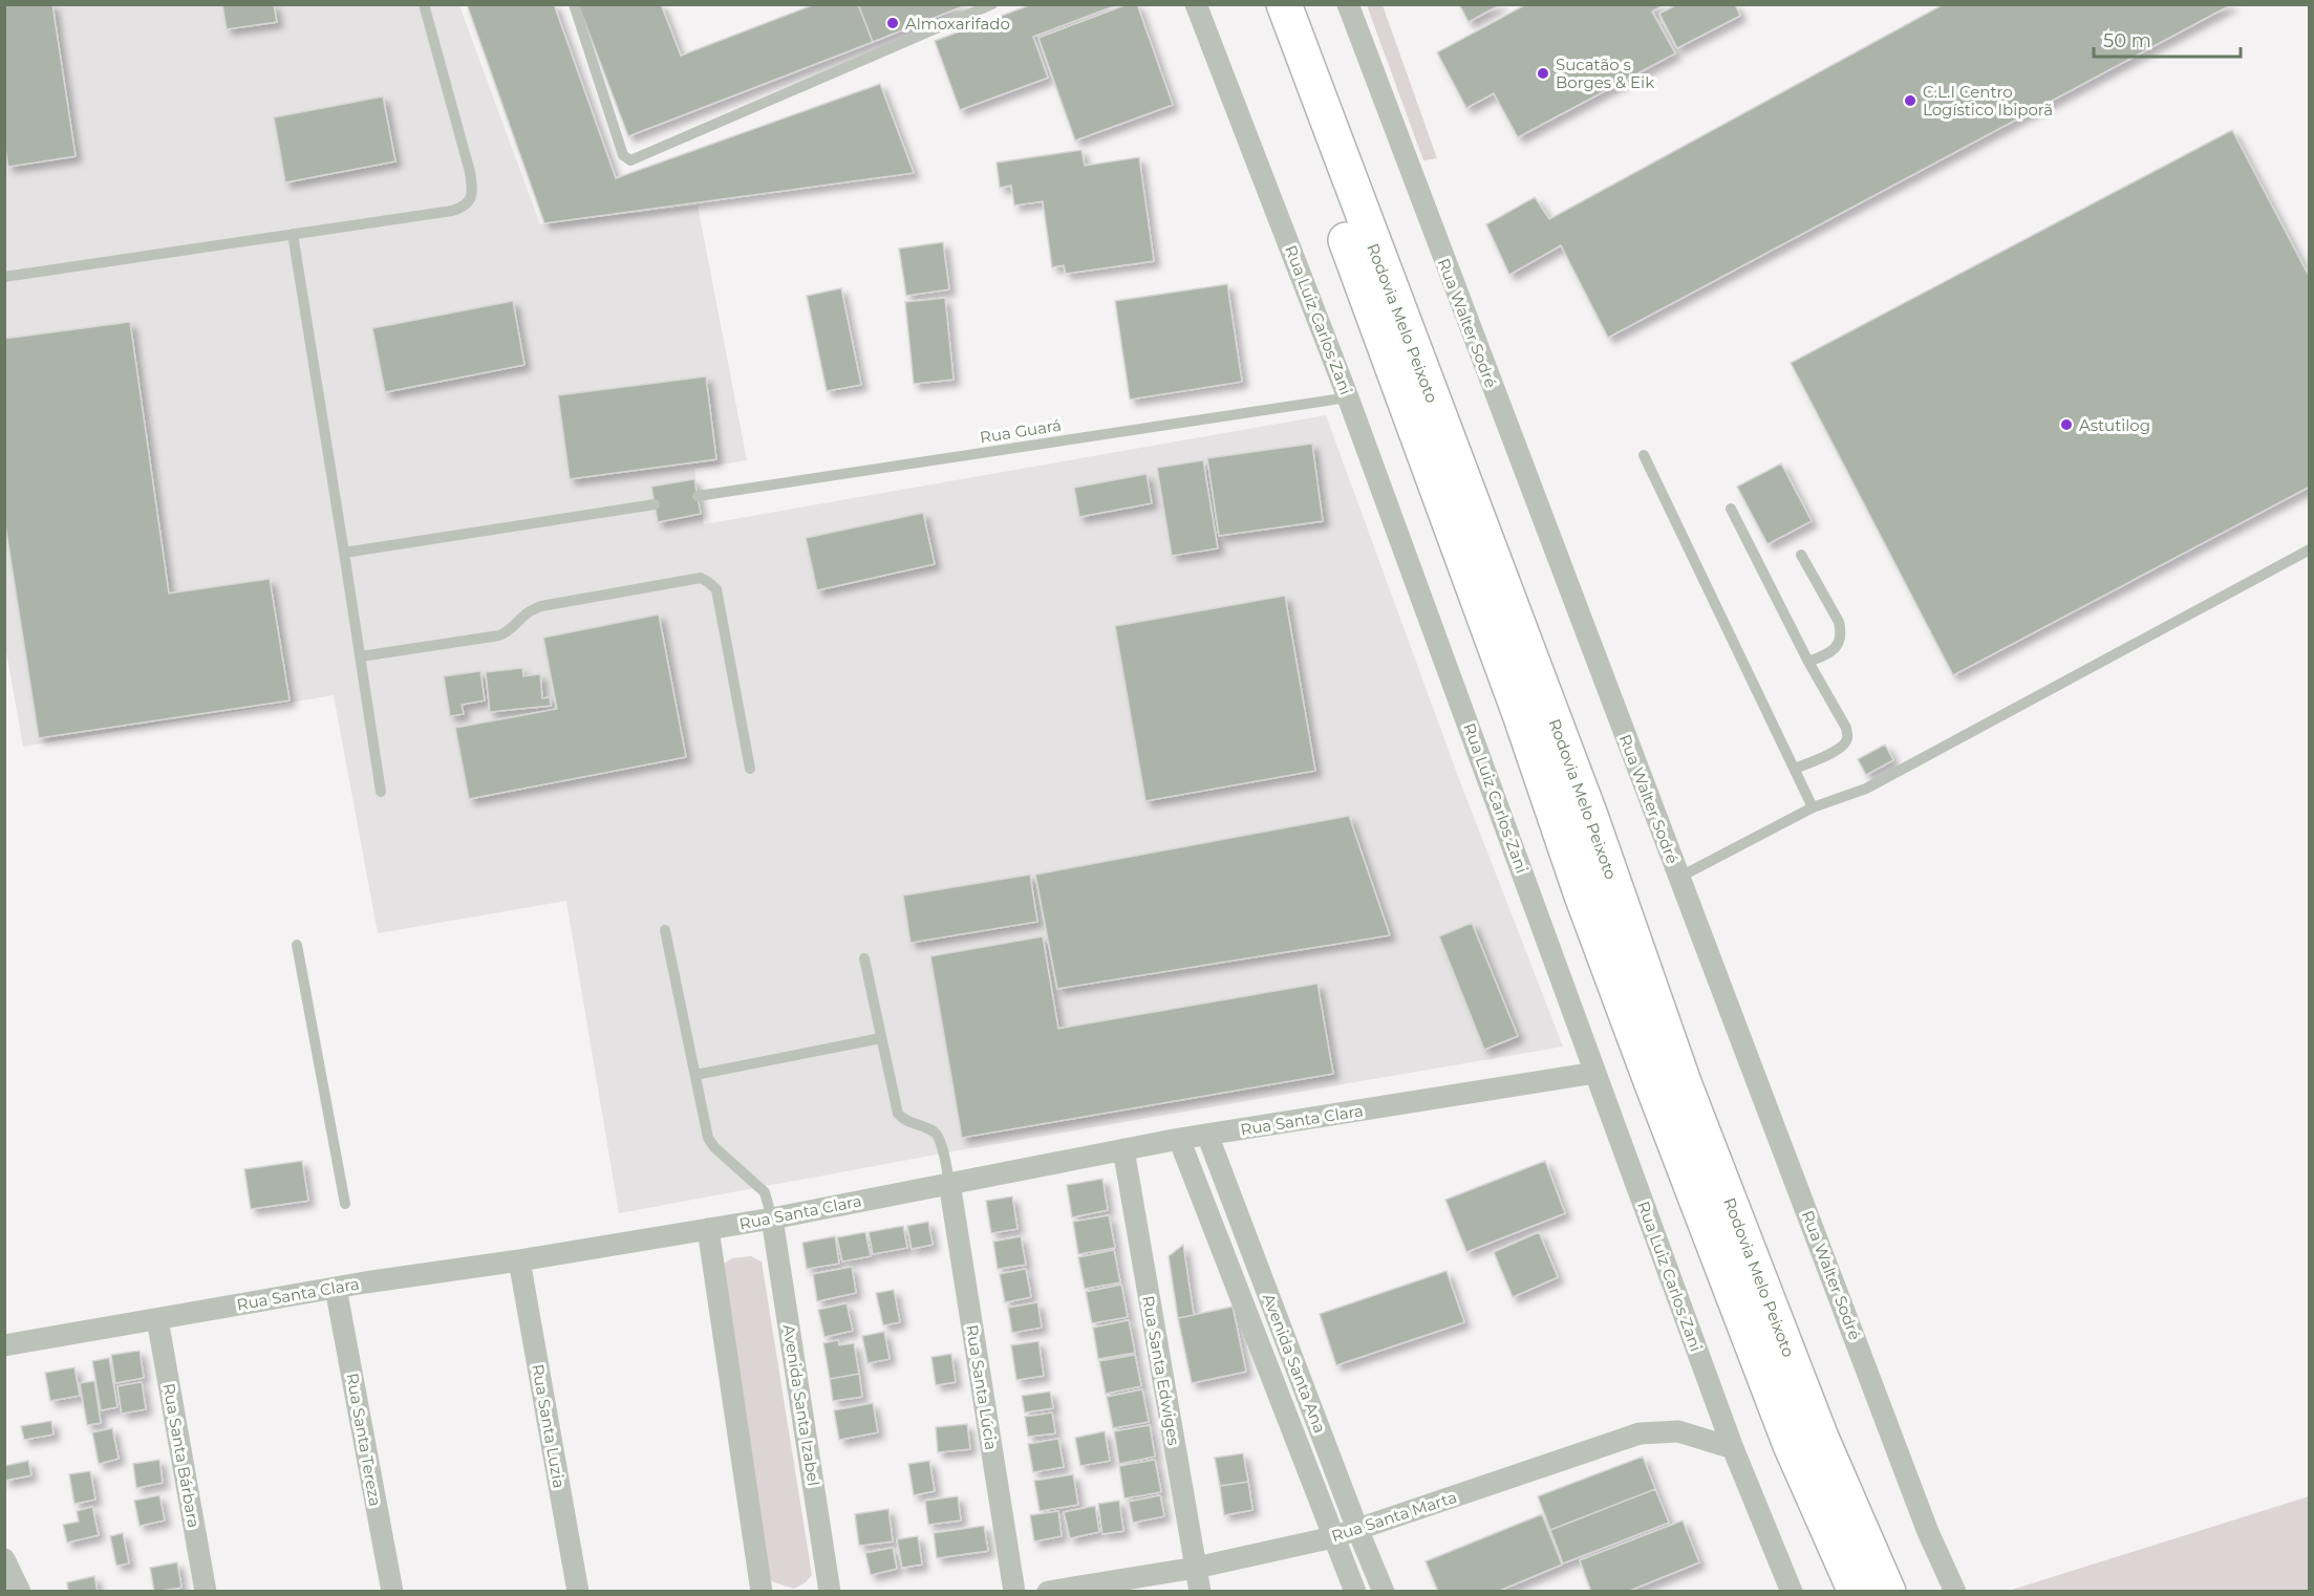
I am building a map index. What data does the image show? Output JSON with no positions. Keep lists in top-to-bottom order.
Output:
{
  "streets": {
    "main road": ["Rodovia Melo Peixoto"],
    "street": [
      "Rua Luiz Carlos Zani",
      "Rua Walter Sodré",
      "Rua Santa Clara",
      "Avenida Santa Ana",
      "Rua Santa Edwiges",
      "Rua Santa Lúcia",
      "Avenida Santa Izabel",
      "Rua Santa Luzia",
      "Rua Santa Tereza",
      "Rua Santa Bárbara",
      "Rua Santa Marta"
    ],
    "lane": ["Rua Guará"]
  },
  "crossings": [
    ["Rua Luiz Carlos Zani", "Rua Guará"],
    ["Rua Luiz Carlos Zani", "Rua Santa Clara"],
    ["Rua Luiz Carlos Zani", "Rua Santa Marta"],
    ["Rua Santa Clara", "Avenida Santa Ana"],
    ["Rua Santa Clara", "Rua Santa Edwiges"],
    ["Rua Santa Clara", "Rua Santa Lúcia"],
    ["Rua Santa Clara", "Avenida Santa Izabel"],
    ["Rua Santa Clara", "Rua Santa Luzia"],
    ["Rua Santa Clara", "Rua Santa Tereza"],
    ["Rua Santa Clara", "Rua Santa Bárbara"],
    ["Avenida Santa Ana", "Rua Santa Marta"],
    ["Rua Santa Edwiges", "Rua Santa Marta"]
  ],
  "places": [
    "Almoxarifado",
    "Sucatão s Borges & Eik",
    "C.L.I Centro Logístico Ibiporã",
    "Astutilog"
  ],
  "scale_bar": "50 m"
}
